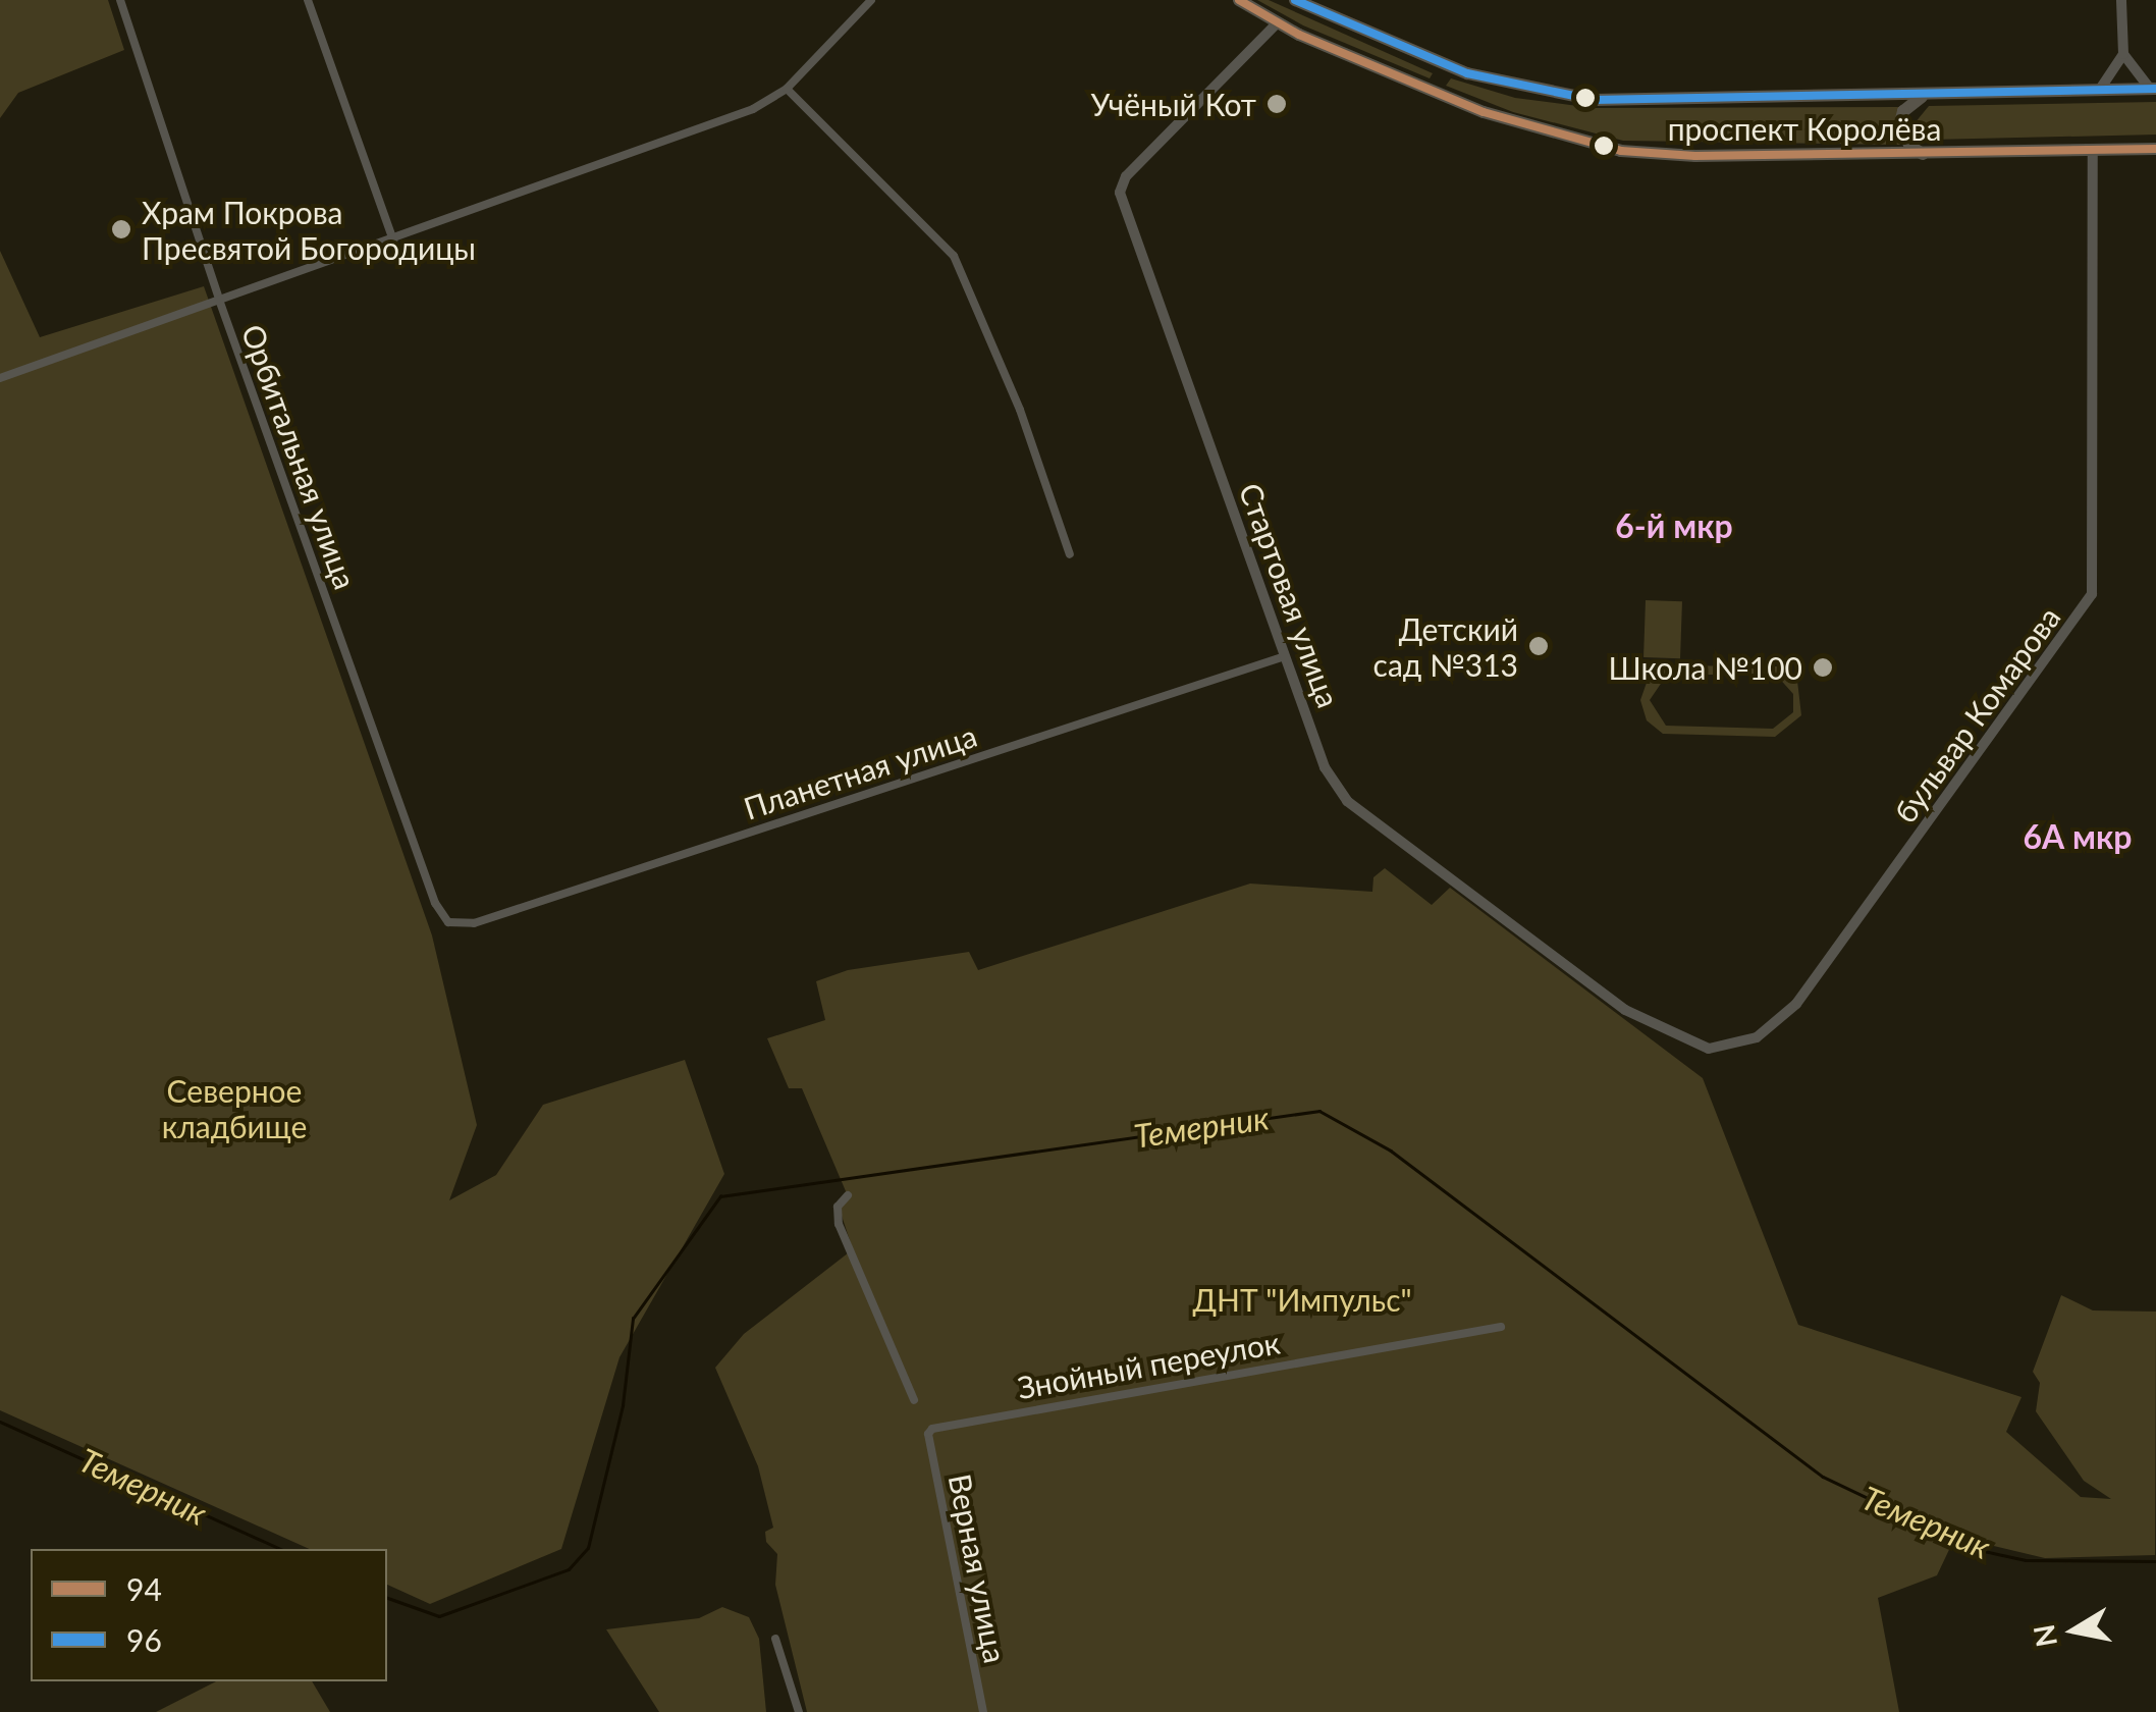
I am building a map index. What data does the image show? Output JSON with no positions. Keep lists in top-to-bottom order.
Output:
{
  "streets": {
    "main road": ["проспект Королёва"],
    "street": [
      "Орбитальная улица",
      "Стартовая улица",
      "бульвар Комарова",
      "Планетная улица",
      "Знойный переулок",
      "Верная улица"
    ]
  },
  "crossings": [
    ["проспект Королёва", "Стартовая улица"],
    ["проспект Королёва", "бульвар Комарова"],
    ["Орбитальная улица", "Планетная улица"],
    ["Стартовая улица", "бульвар Комарова"],
    ["Стартовая улица", "Планетная улица"],
    ["Знойный переулок", "Верная улица"]
  ],
  "districts": ["6-й мкр", "6А мкр"],
  "water": ["Темерник"],
  "parks": ["Северное кладбище", "ДНТ \"Импульс\""],
  "places": [
    "Учёный Кот",
    "Храм Покрова Пресвятой Богородицы",
    "Детский сад №313",
    "Школа №100"
  ],
  "lines": ["transit line 94", "transit line 96"],
  "legend": ["94", "96"],
  "north": "left"
}
